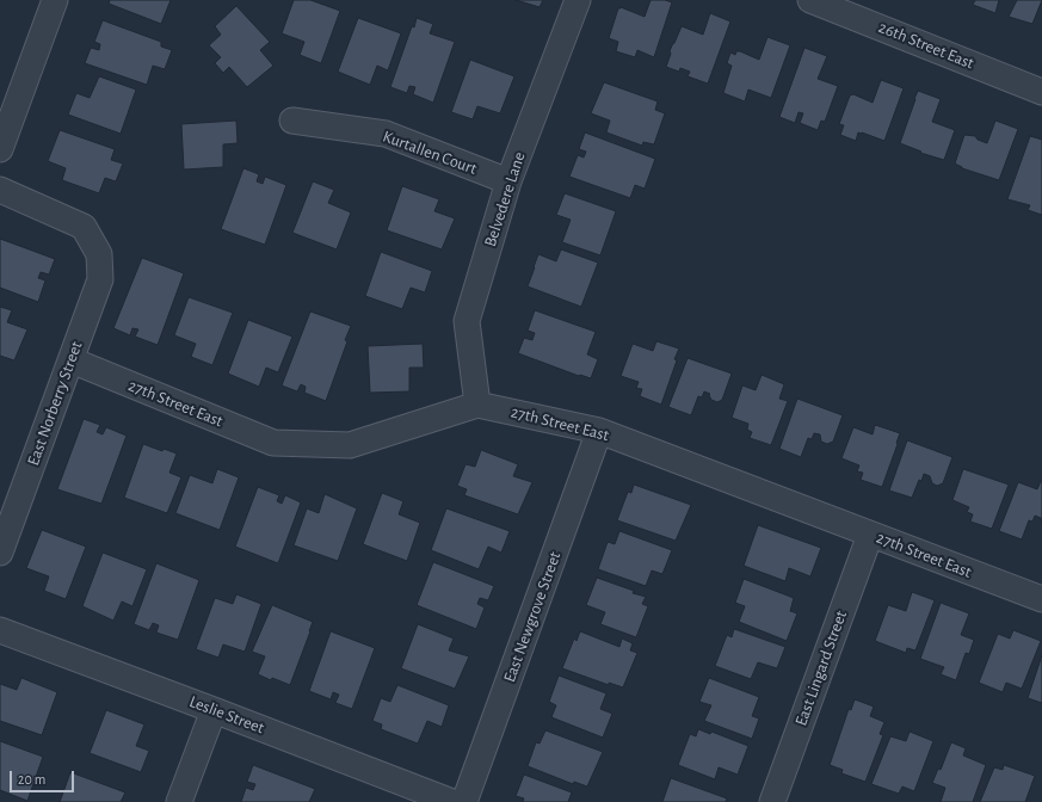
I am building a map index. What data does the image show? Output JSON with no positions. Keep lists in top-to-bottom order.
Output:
{
  "streets": {
    "street": [
      "26th Street East",
      "Kurtallen Court",
      "Belvedere Lane",
      "East Norberry Street",
      "27th Street East",
      "East Newgrove Street",
      "East Lingard Street",
      "Leslie Street"
    ]
  },
  "crossings": [
    ["Kurtallen Court", "Belvedere Lane"],
    ["Belvedere Lane", "27th Street East"],
    ["East Norberry Street", "27th Street East"],
    ["27th Street East", "East Newgrove Street"],
    ["27th Street East", "East Lingard Street"]
  ],
  "scale_bar": "20 m"
}
